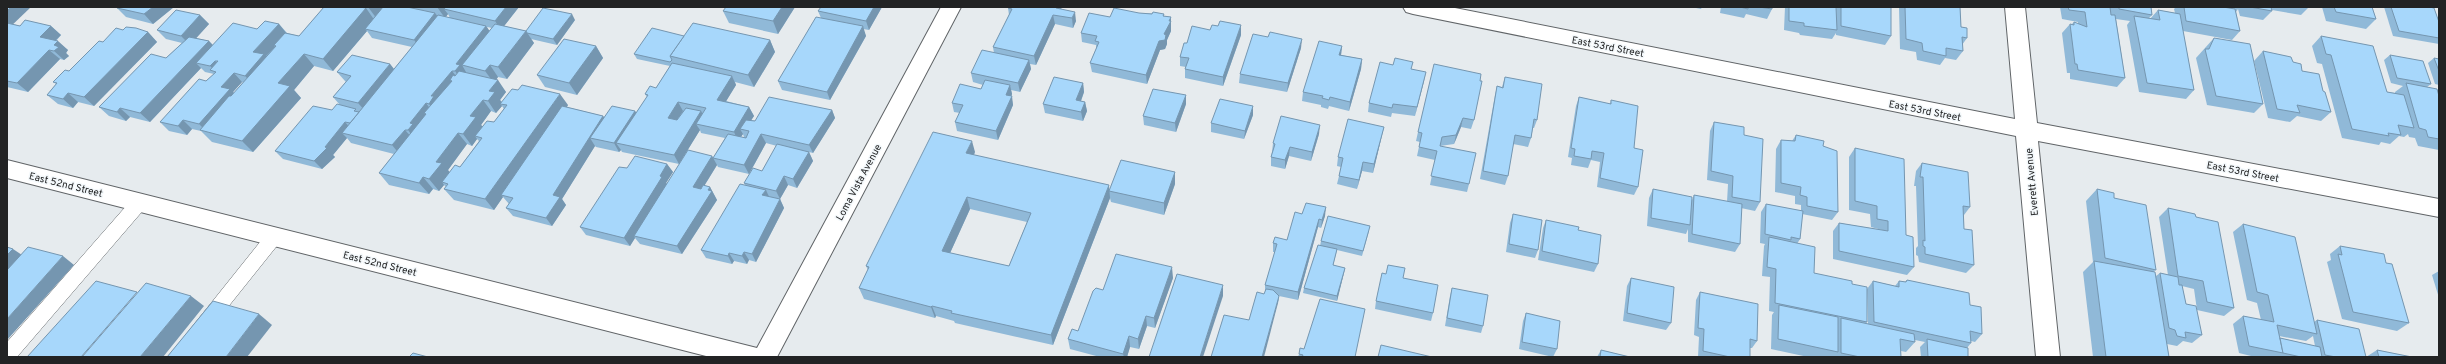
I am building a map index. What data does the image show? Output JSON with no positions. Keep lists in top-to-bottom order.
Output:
{
  "streets": {
    "street": [
      "East 53rd Street",
      "Loma Vista Avenue",
      "Everett Avenue",
      "East 52nd Street"
    ]
  },
  "crossings": [
    ["East 53rd Street", "Everett Avenue"]
  ]
}
